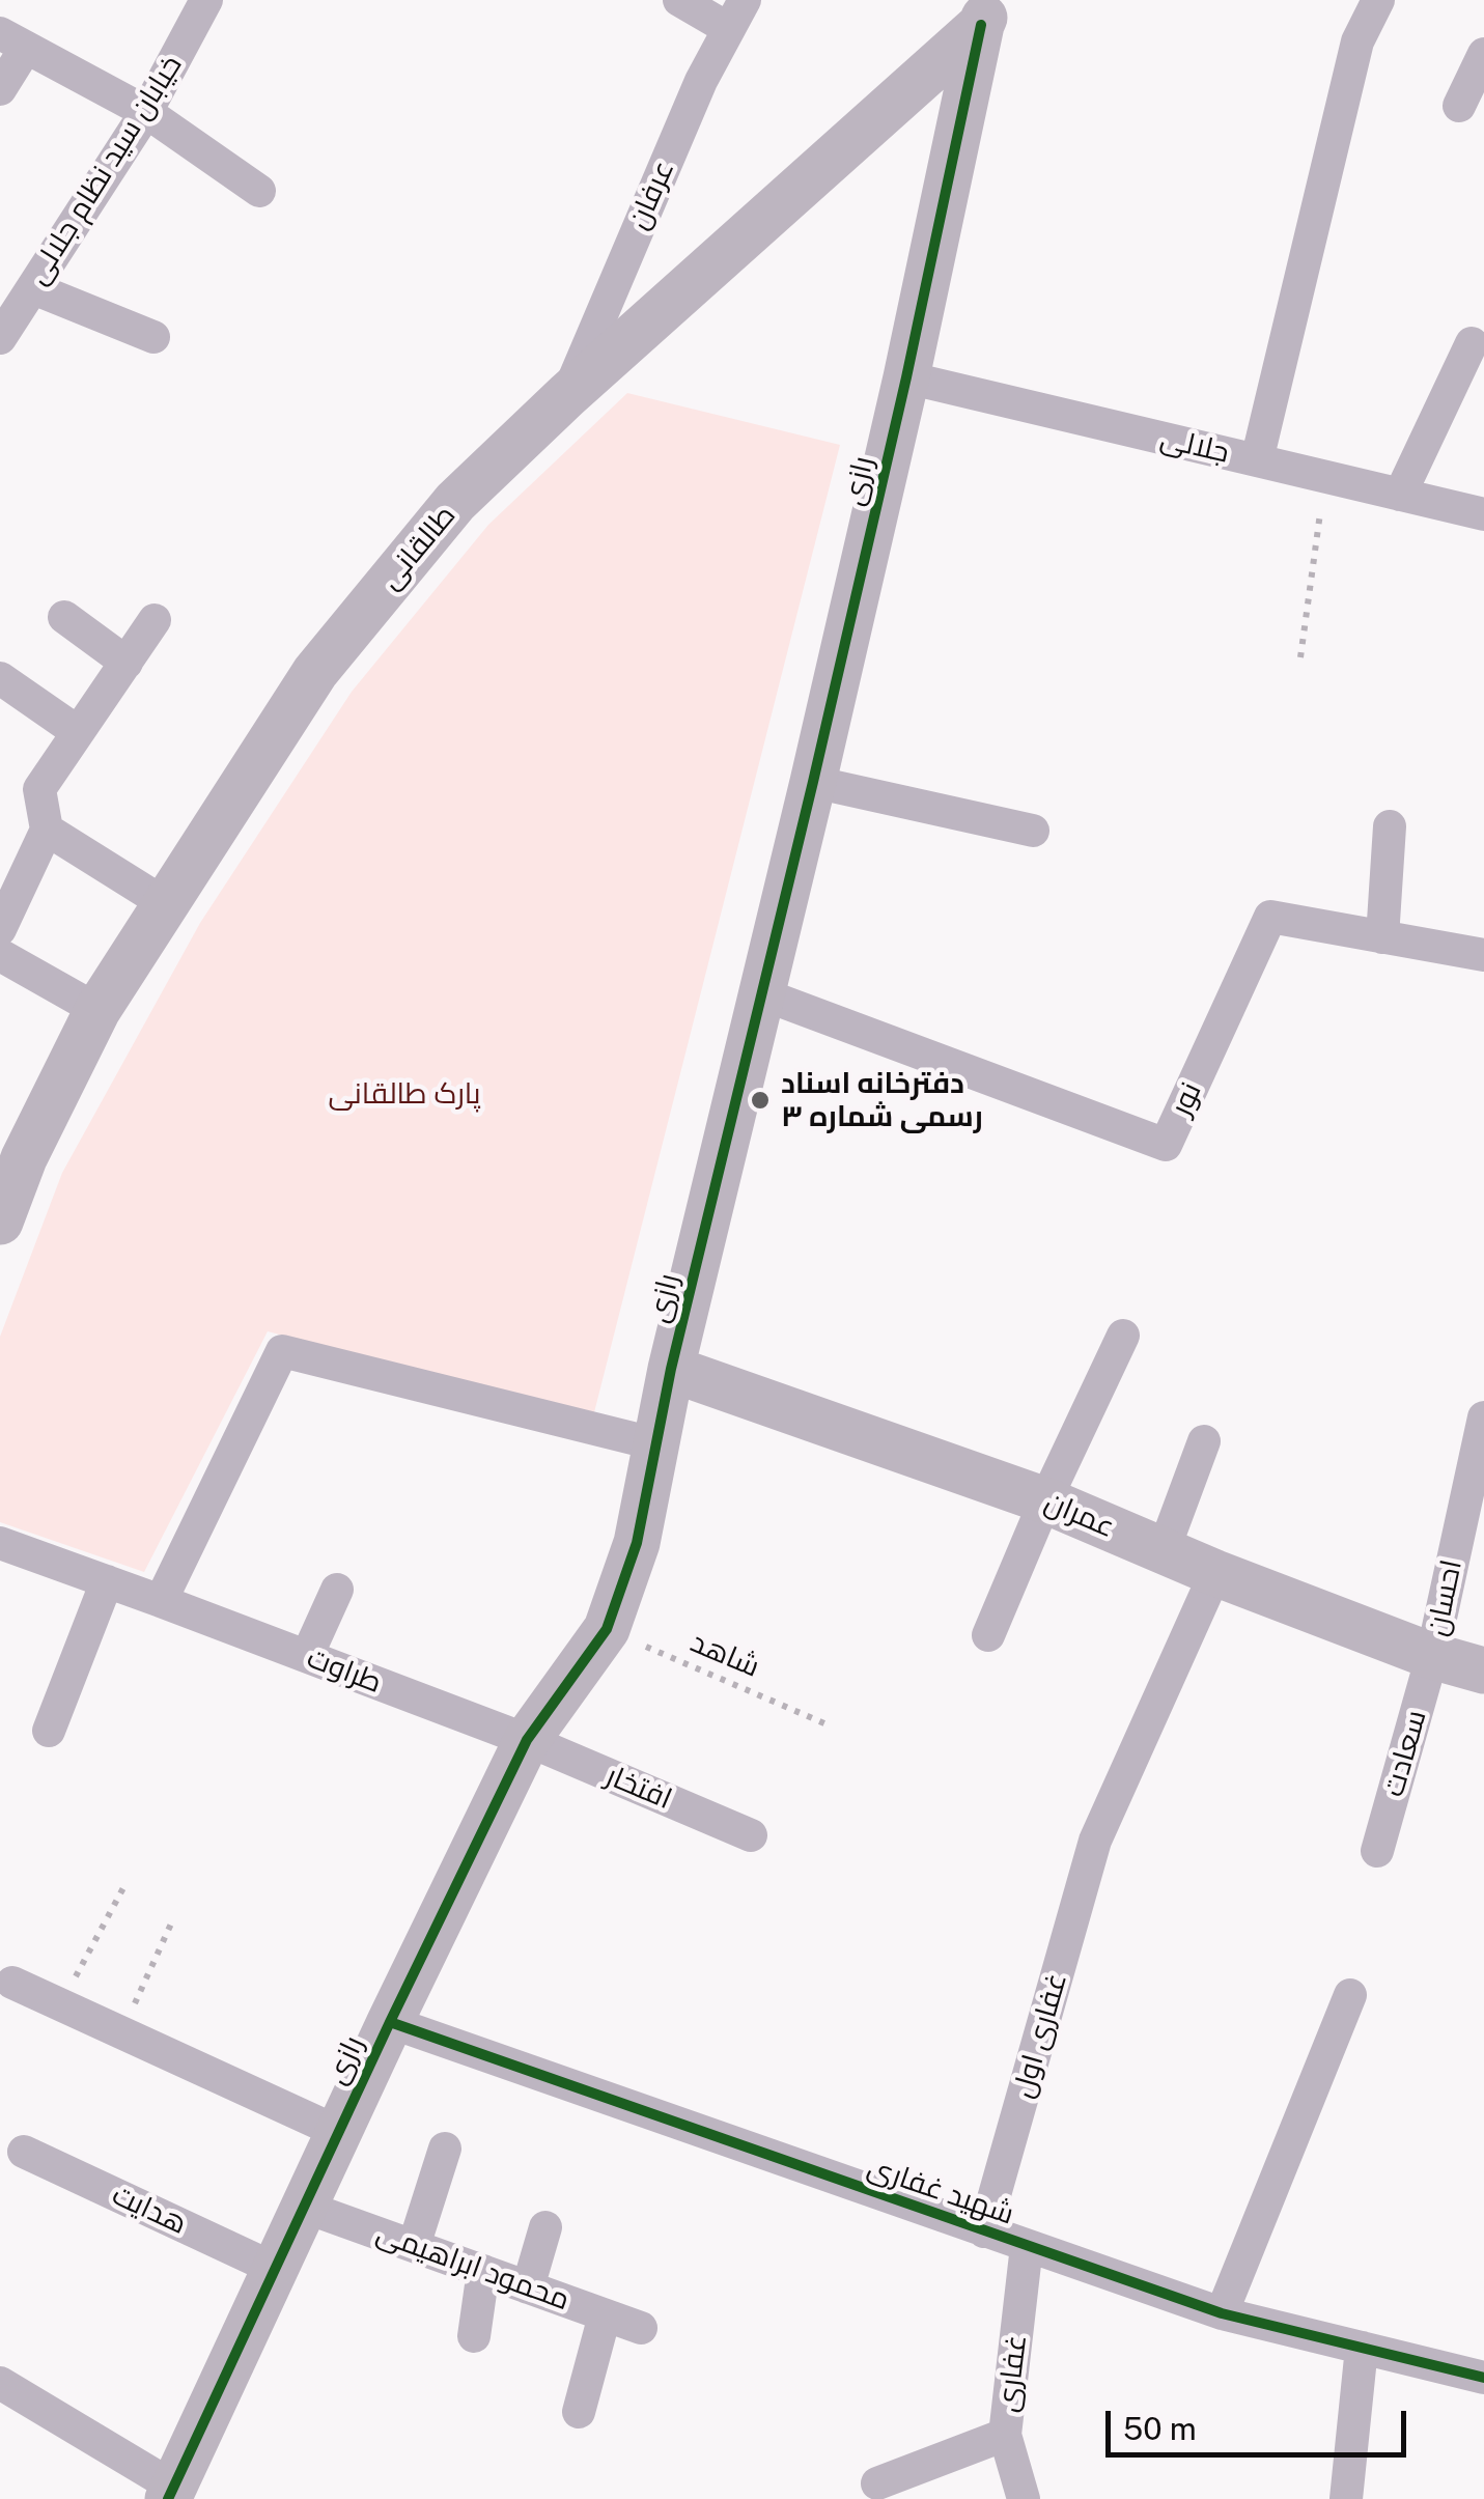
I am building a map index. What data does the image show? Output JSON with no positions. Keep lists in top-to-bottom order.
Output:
{
  "streets": {
    "street": [
      "خیابان سید نظام جلالی",
      "عرفان",
      "جلالی",
      "رازی",
      "طالقانی",
      "نور",
      "عمران",
      "احسان",
      "طراوت",
      "سعادت",
      "افتخار",
      "غفاری اول",
      "شهید غفاری",
      "هدایت",
      "محمود ابراهیمی",
      "غفاری"
    ],
    "path": ["شاهد"]
  },
  "crossings": [
    ["عرفان", "طالقانی"],
    ["جلالی", "رازی"],
    ["رازی", "طالقانی"],
    ["رازی", "نور"],
    ["رازی", "عمران"],
    ["رازی", "شاهد"],
    ["رازی", "طراوت"],
    ["رازی", "افتخار"],
    ["رازی", "شهید غفاری"],
    ["رازی", "هدایت"],
    ["رازی", "محمود ابراهیمی"],
    ["عمران", "احسان"],
    ["عمران", "سعادت"],
    ["عمران", "غفاری اول"],
    ["احسان", "سعادت"],
    ["طراوت", "افتخار"],
    ["غفاری اول", "شهید غفاری"],
    ["شهید غفاری", "غفاری"]
  ],
  "parks": ["پارک طالقانی"],
  "places": ["دفترخانه اسناد رسمی شماره ۳"],
  "scale_bar": "50 m"
}
